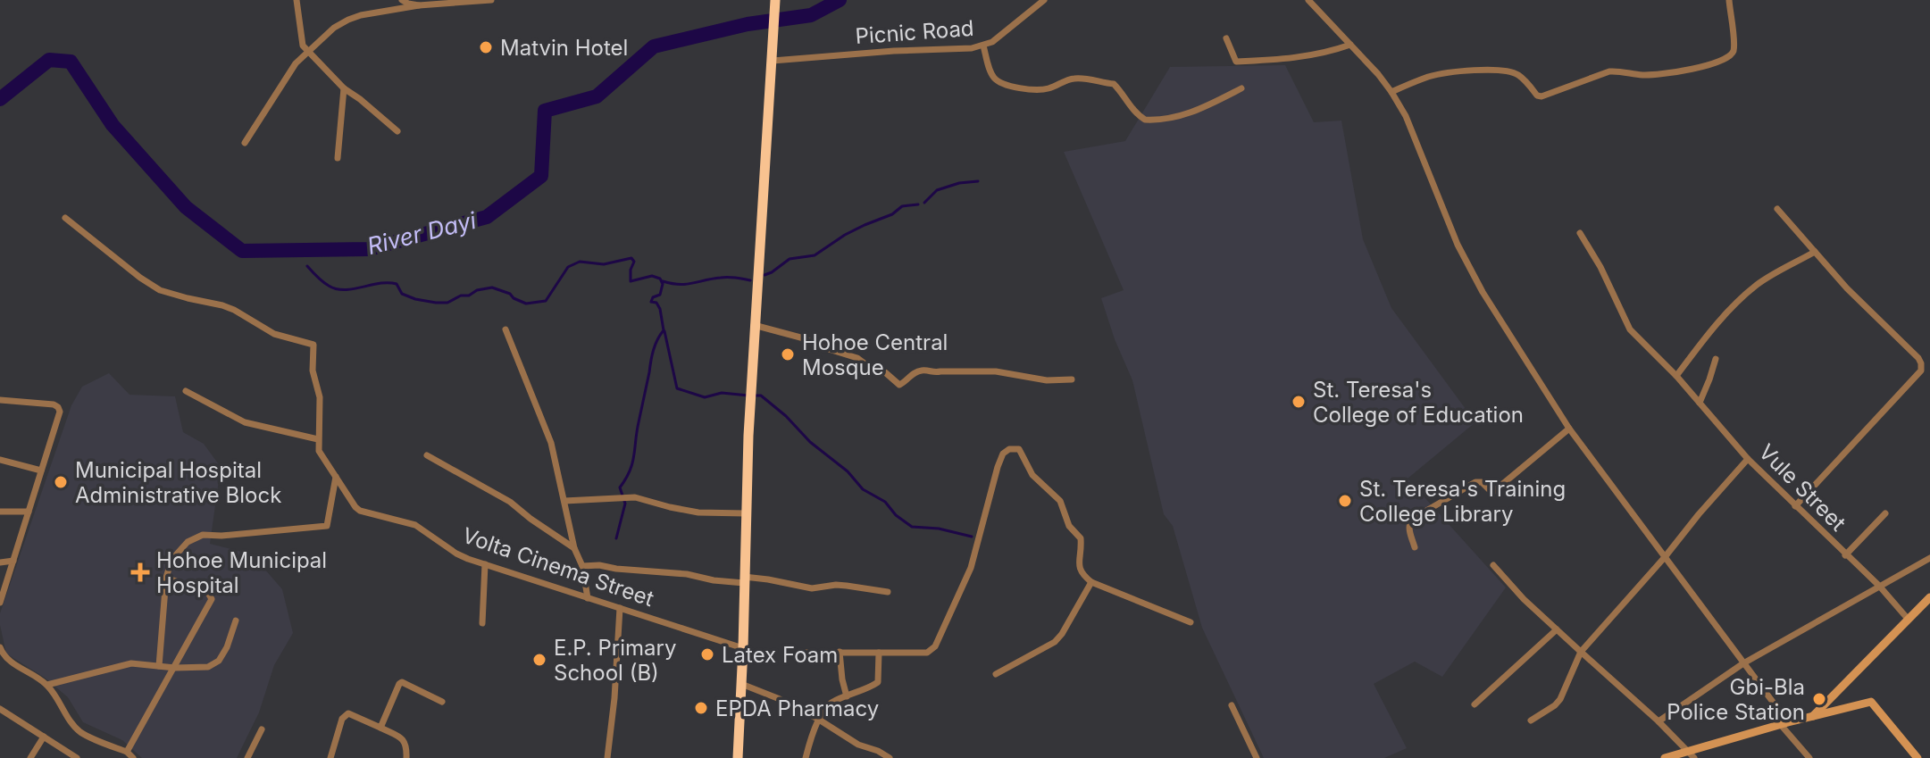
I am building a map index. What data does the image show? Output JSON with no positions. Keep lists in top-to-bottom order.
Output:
{
  "streets": {
    "street": ["Picnic Road", "Vule Street", "Volta Cinema Street"]
  },
  "water": ["River Dayi"],
  "places": {
    "other": [
      "Matvin Hotel",
      "Hohoe Central Mosque",
      "St. Teresa's College of Education",
      "Municipal Hospital Administrative Block",
      "St. Teresa's Training College Library",
      "Latex Foam",
      "E.P. Primary School (B)",
      "Gbi-Bla Police Station",
      "EPDA Pharmacy"
    ],
    "health": ["Hohoe Municipal Hospital"]
  }
}
